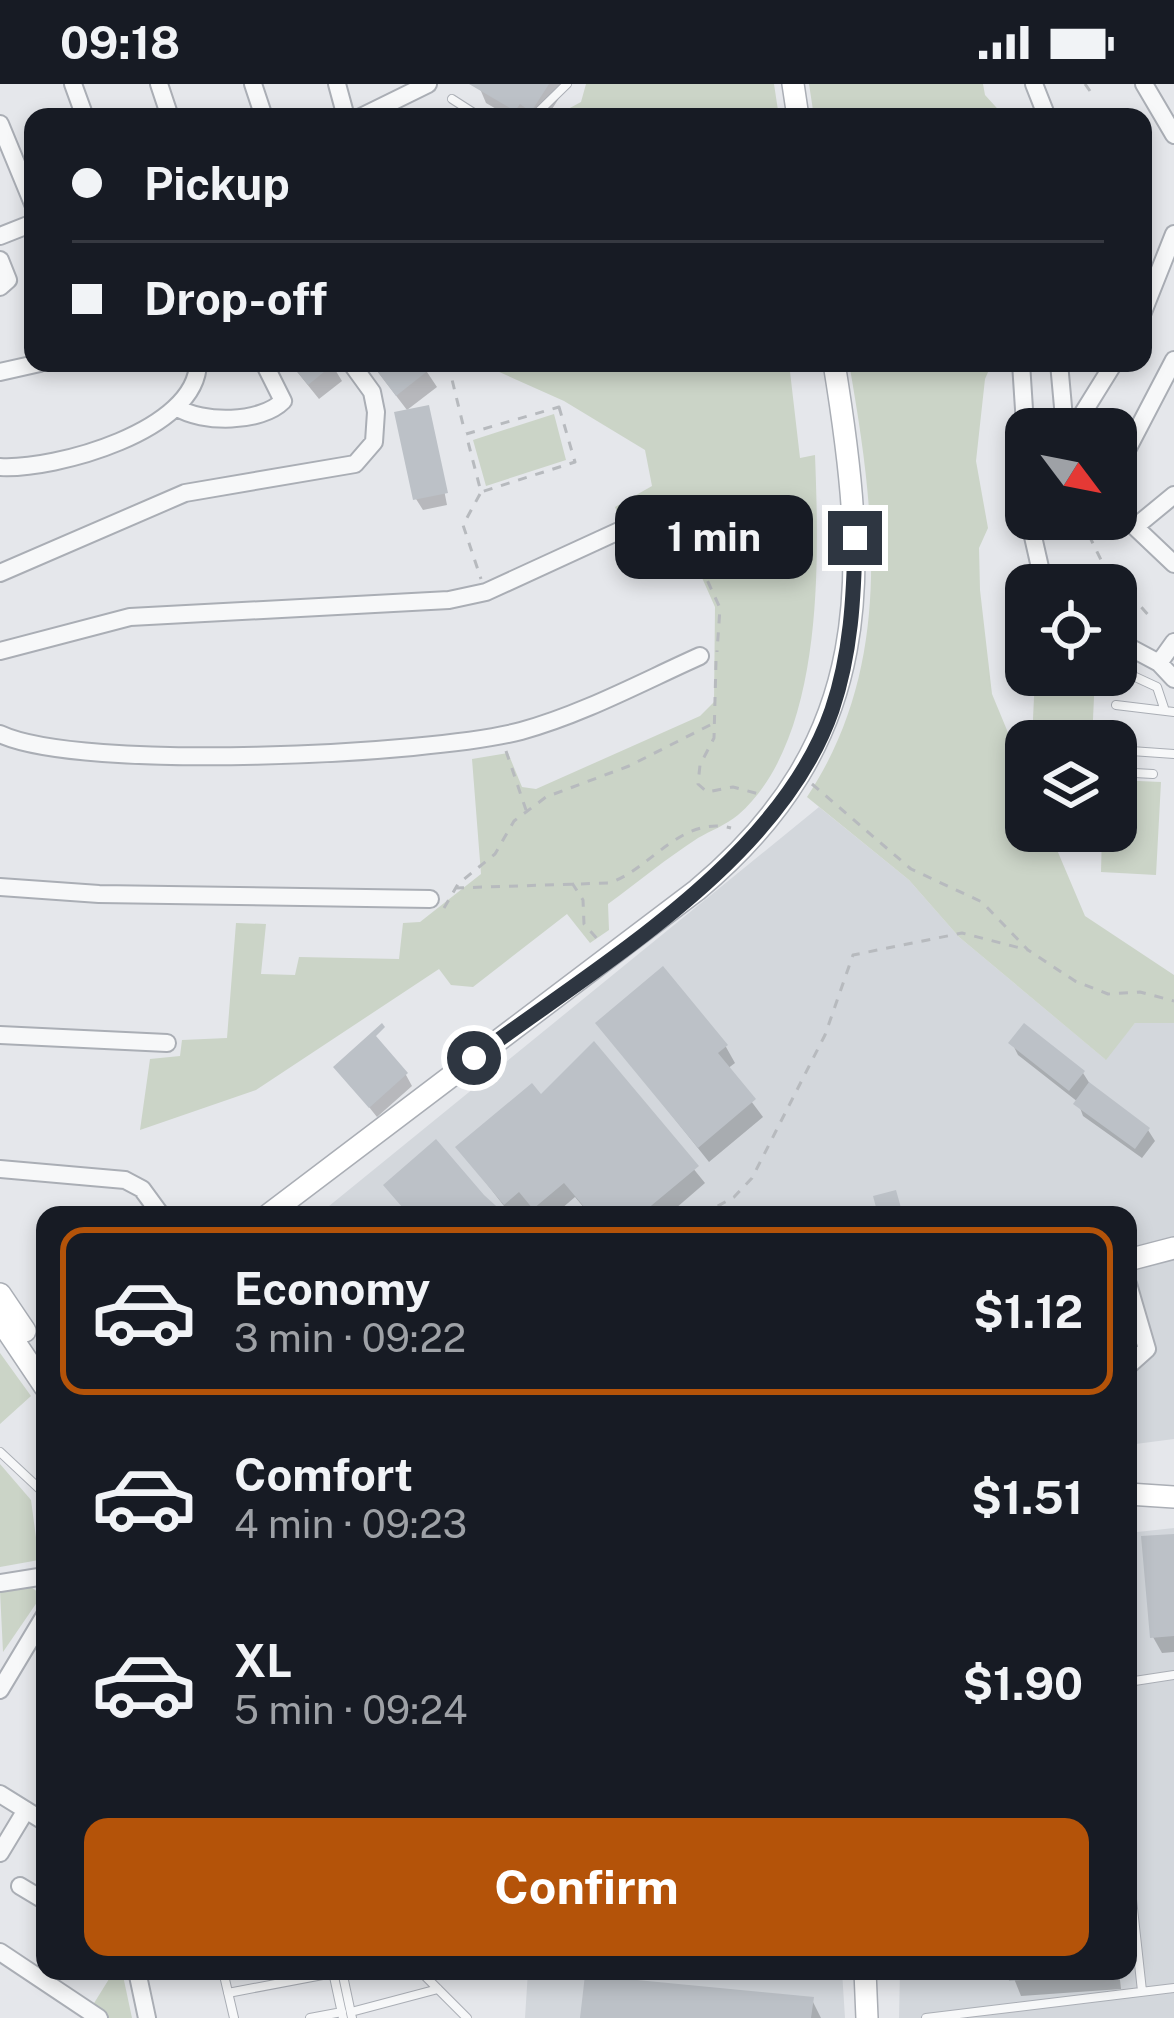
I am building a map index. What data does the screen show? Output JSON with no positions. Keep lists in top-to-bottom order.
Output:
{
  "north": "bottom right",
  "page": {
    "status": "09:18",
    "banner": ["Pickup", "Drop-off"],
    "bubble": "1 min",
    "list": [
      {
        "name": "Economy",
        "note": "3 min · 09:22",
        "value": "$1.12"
      },
      {
        "name": "Comfort",
        "note": "4 min · 09:23",
        "value": "$1.51"
      },
      {
        "name": "XL",
        "note": "5 min · 09:24",
        "value": "$1.90"
      }
    ],
    "buttons": "Confirm"
  }
}
